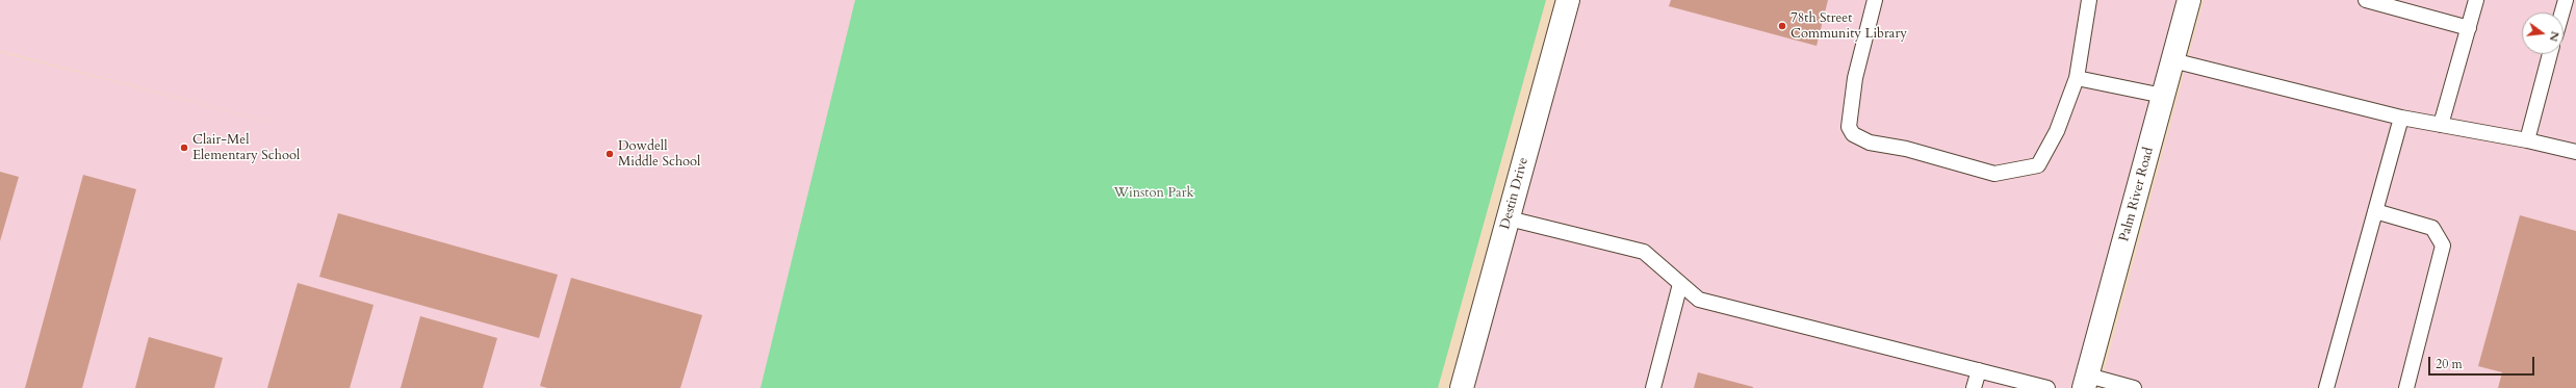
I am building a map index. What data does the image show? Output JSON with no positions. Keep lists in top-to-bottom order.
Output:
{
  "streets": {
    "street": ["Destin Drive", "Palm River Road"]
  },
  "parks": ["Winston Park"],
  "places": ["78th Street Community Library", "Clair-Mel Elementary School", "Dowdell Middle School"],
  "scale_bar": "20 m",
  "north": "right"
}
